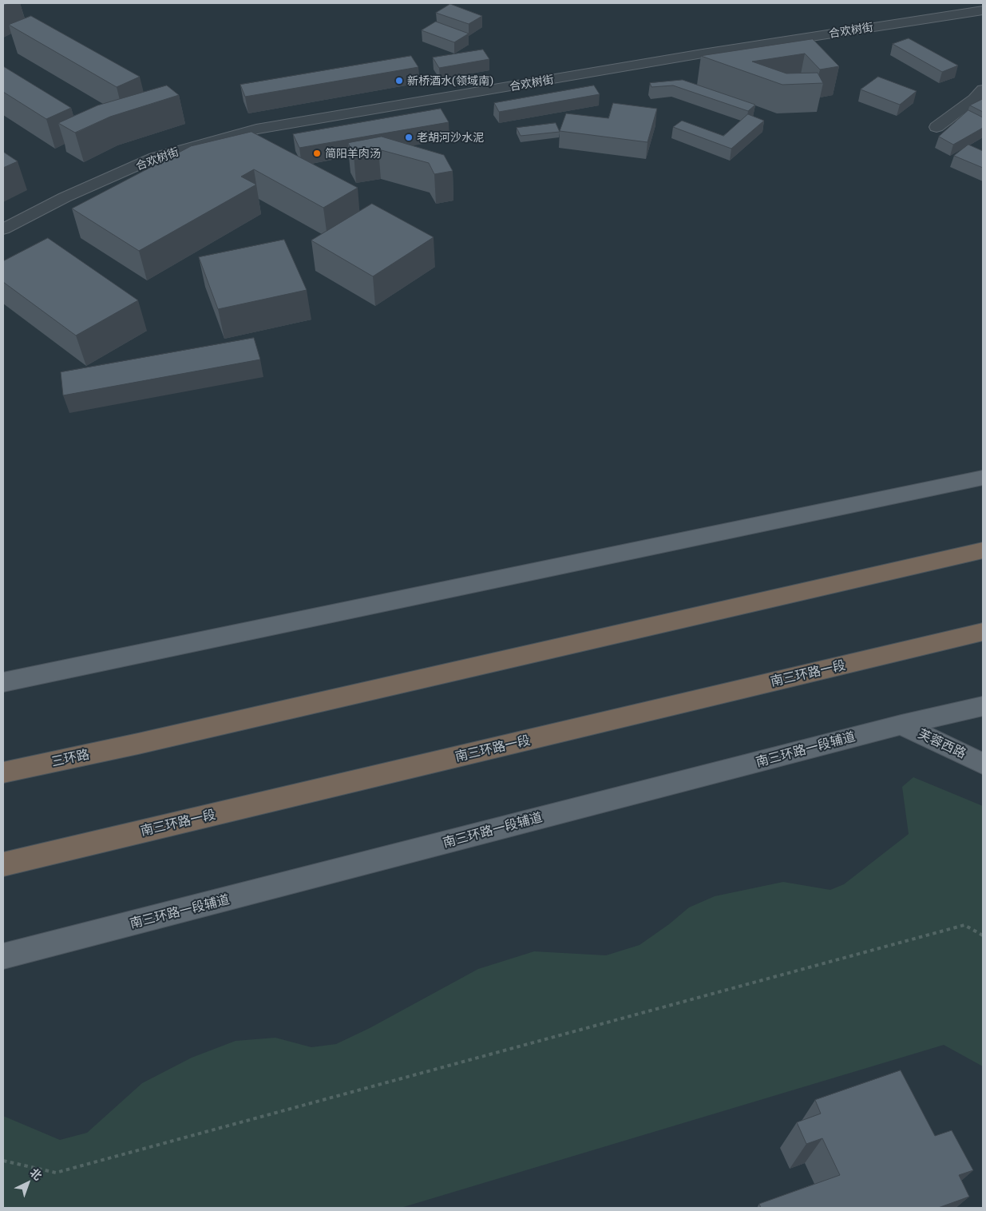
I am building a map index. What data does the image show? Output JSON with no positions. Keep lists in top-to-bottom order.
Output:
{
  "streets": {
    "highway": ["南三环路一段", "三环路"],
    "main road": ["芙蓉西路", "南三环路一段辅道"],
    "street": ["合欢树街"]
  },
  "crossings": [
    ["芙蓉西路", "南三环路一段辅道"]
  ],
  "places": ["新桥酒水(领域南)", "老胡河沙水泥", "简阳羊肉汤"],
  "north": "top right"
}
